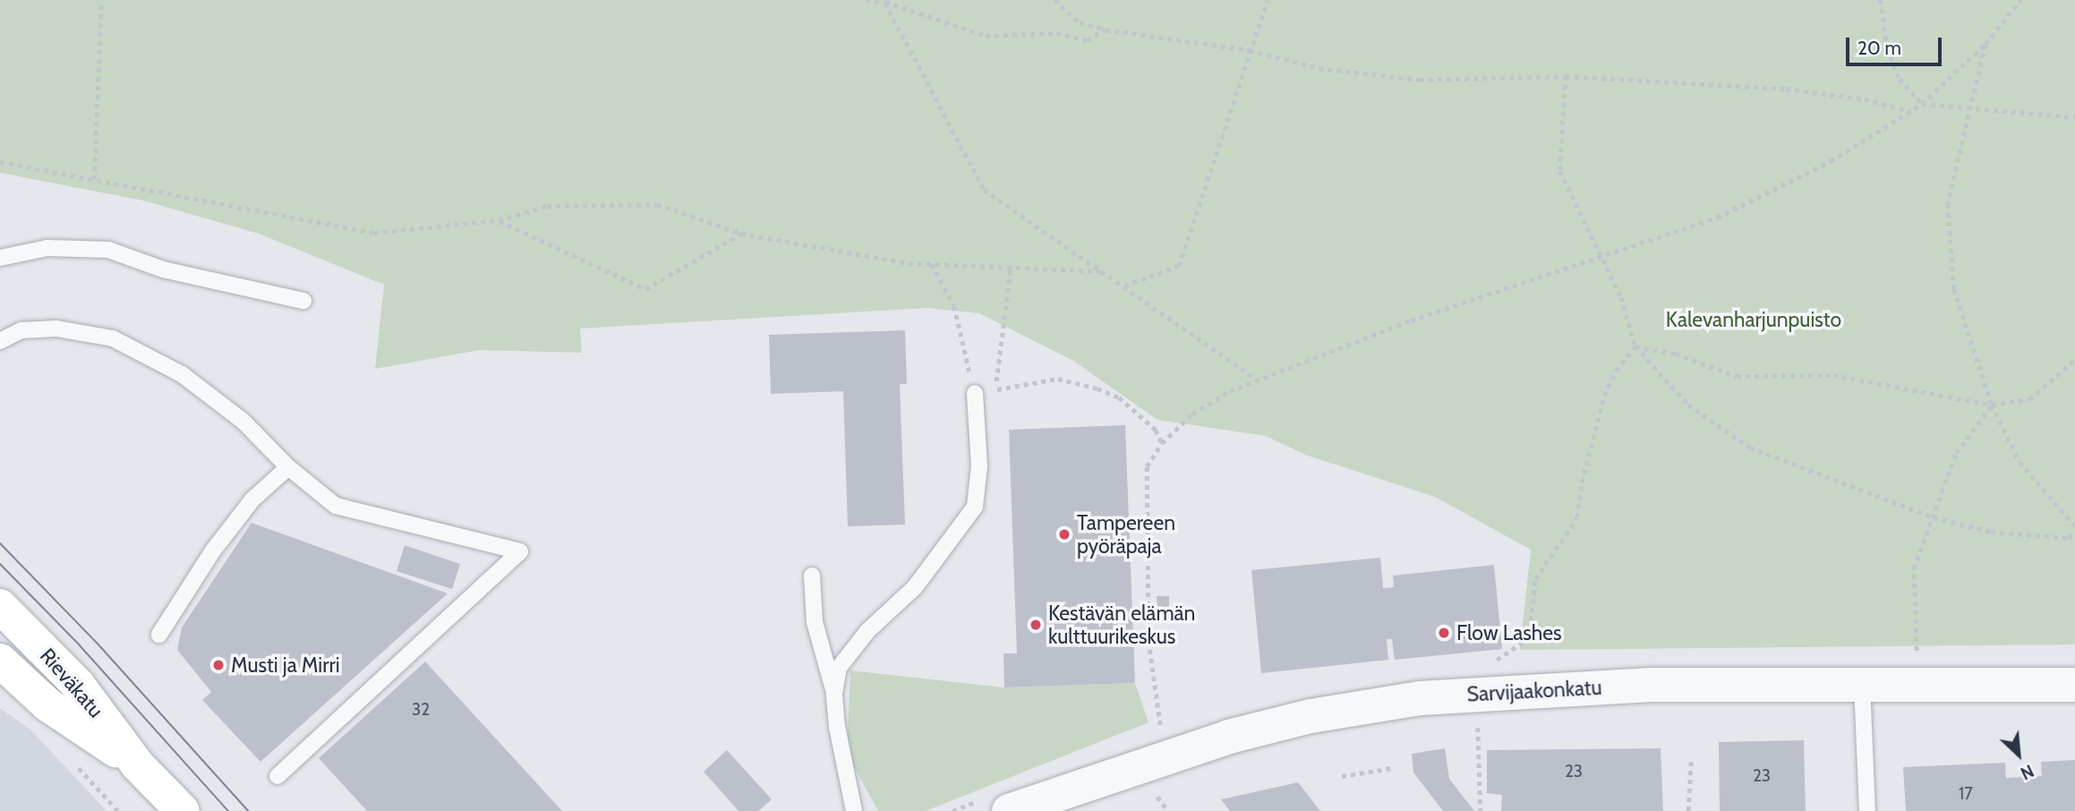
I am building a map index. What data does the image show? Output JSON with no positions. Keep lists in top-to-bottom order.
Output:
{
  "streets": {
    "main road": ["Rieväkatu"],
    "street": ["Sarvijaakonkatu"]
  },
  "parks": ["Kalevanharjunpuisto"],
  "places": [
    "Tampereen pyöräpaja",
    "Kestävän elämän kulttuurikeskus",
    "Flow Lashes",
    "Musti ja Mirri"
  ],
  "house_numbers": [
    "32",
    "23",
    "23",
    "17"
  ],
  "scale_bar": "20 m",
  "north": "bottom right"
}
